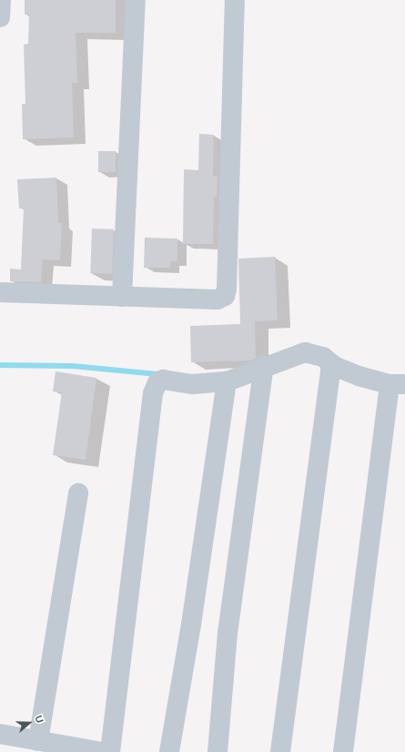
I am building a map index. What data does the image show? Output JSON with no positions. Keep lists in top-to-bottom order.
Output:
{
  "north": "right"
}
